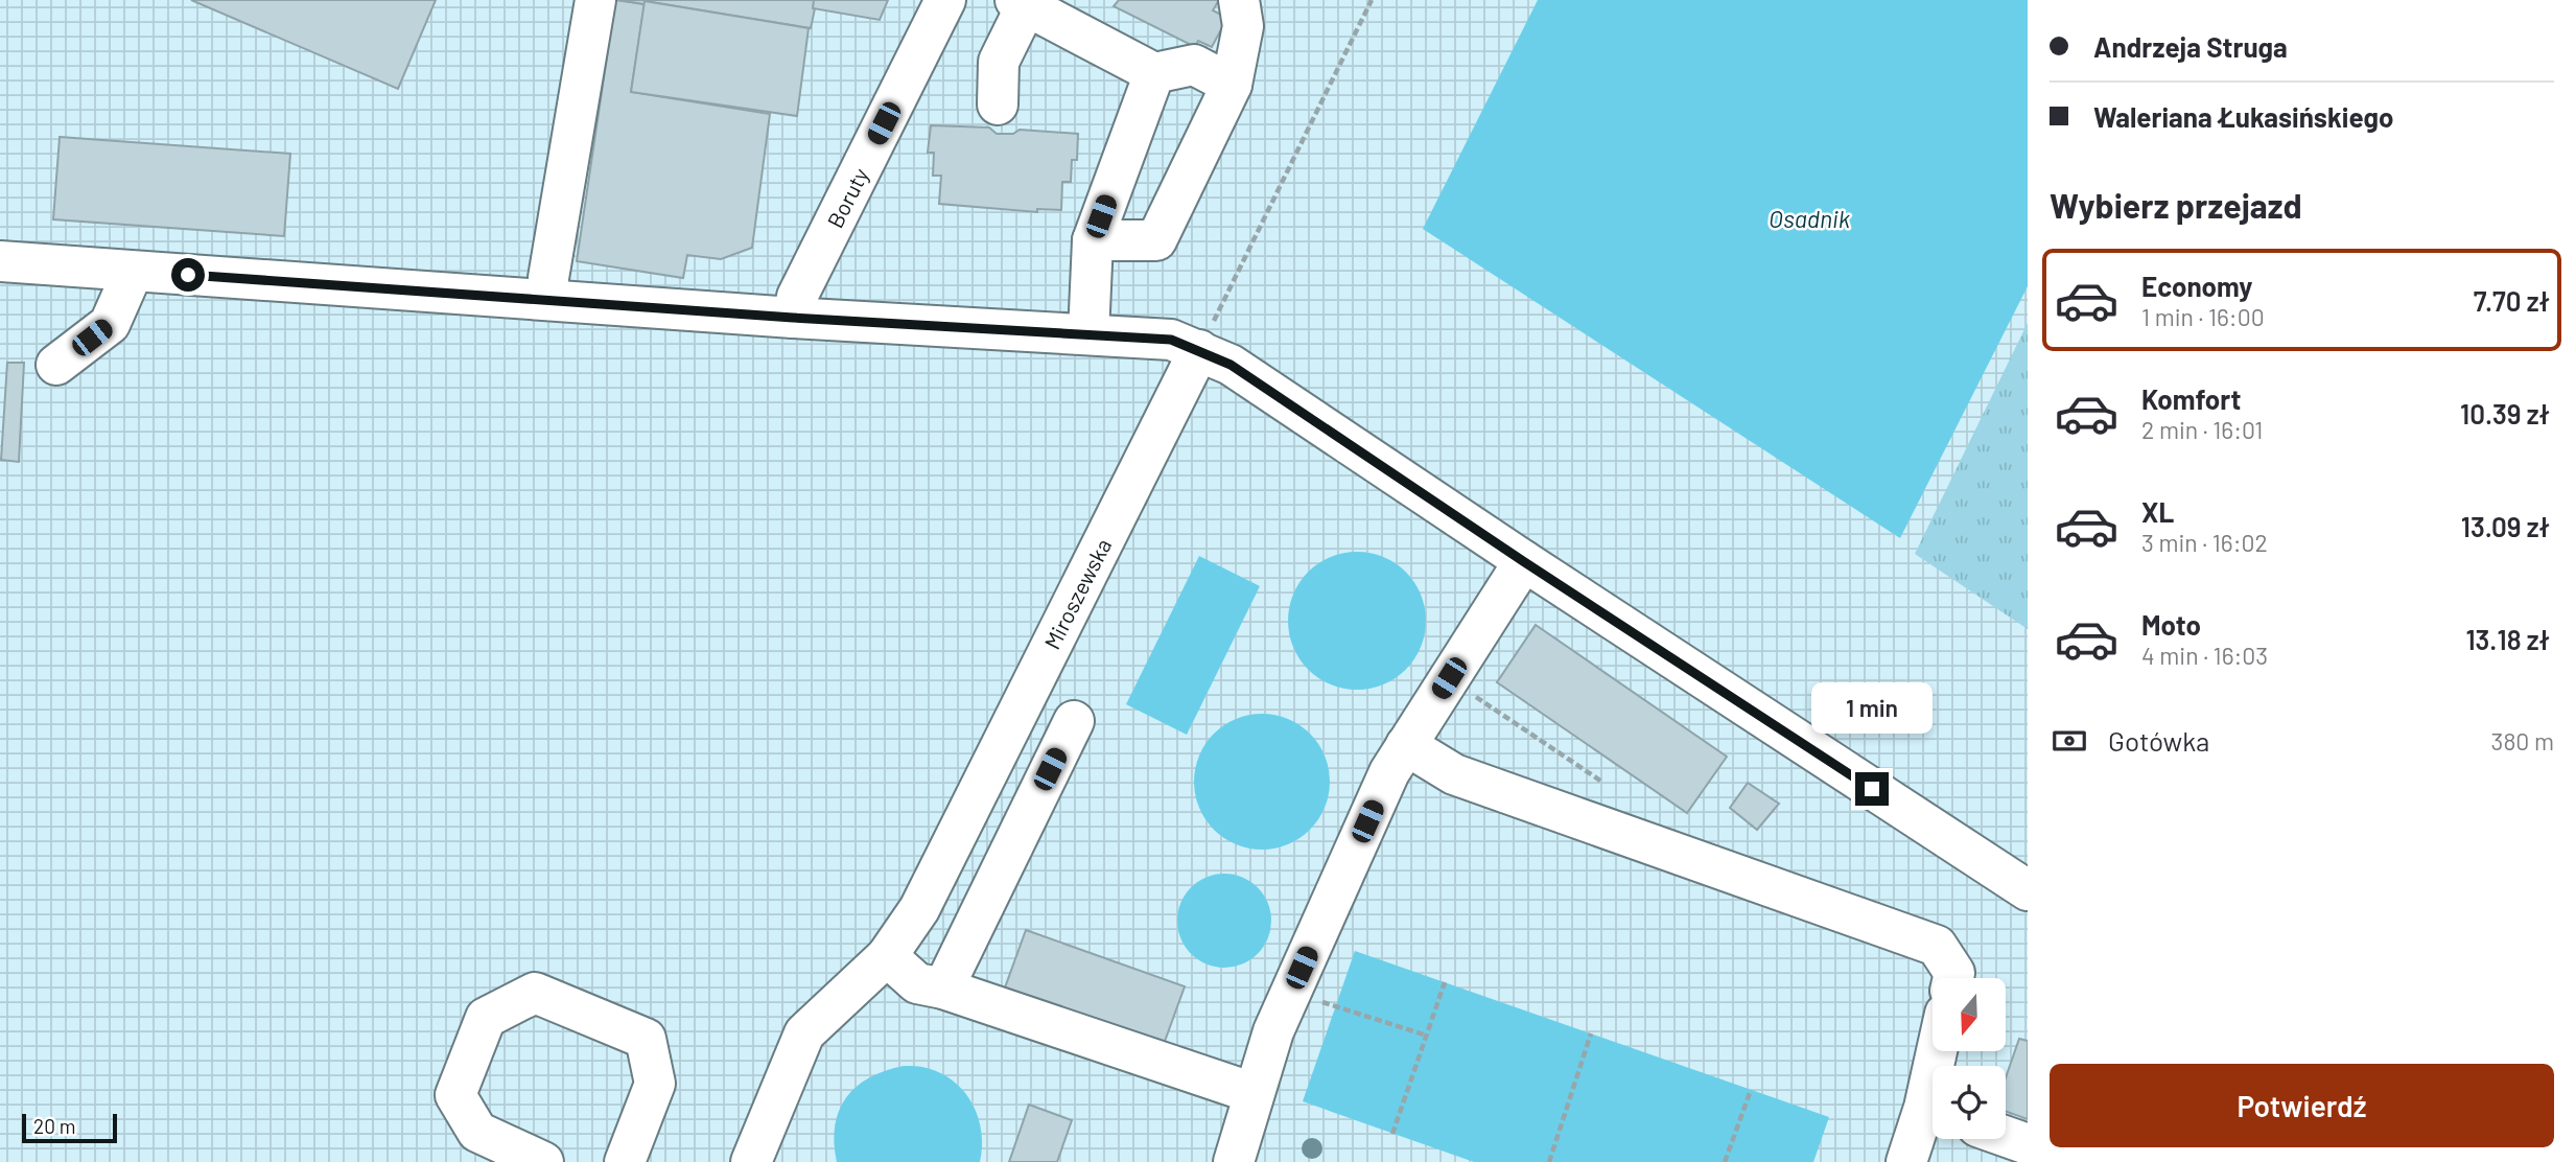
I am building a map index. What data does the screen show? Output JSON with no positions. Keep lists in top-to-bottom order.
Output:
{
  "streets": {
    "street": ["Boruty", "Miroszewska"]
  },
  "water": ["Osadnik"],
  "scale_bar": "20 m",
  "north": "bottom",
  "page": {
    "banner": ["Andrzeja Struga", "Waleriana Łukasińskiego"],
    "heading": "Wybierz przejazd",
    "list": [
      {
        "name": "Economy",
        "note": "1 min · 16:00",
        "value": "7.70 zł"
      },
      {
        "name": "Komfort",
        "note": "2 min · 16:01",
        "value": "10.39 zł"
      },
      {
        "name": "XL",
        "note": "3 min · 16:02",
        "value": "13.09 zł"
      },
      {
        "name": "Moto",
        "note": "4 min · 16:03",
        "value": "13.18 zł"
      }
    ],
    "bubble": "1 min",
    "pay": ["Gotówka", "380 m"],
    "buttons": "Potwierdź",
    "scale": "20 m"
  }
}
